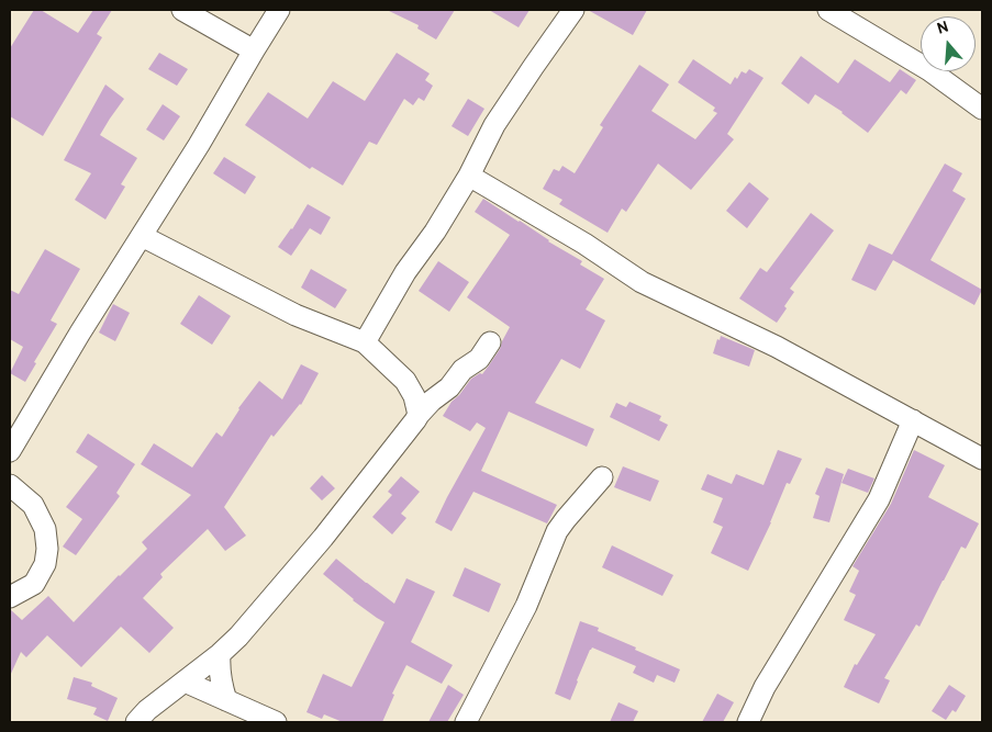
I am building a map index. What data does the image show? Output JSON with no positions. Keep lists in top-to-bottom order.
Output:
{
  "north": "top"
}
